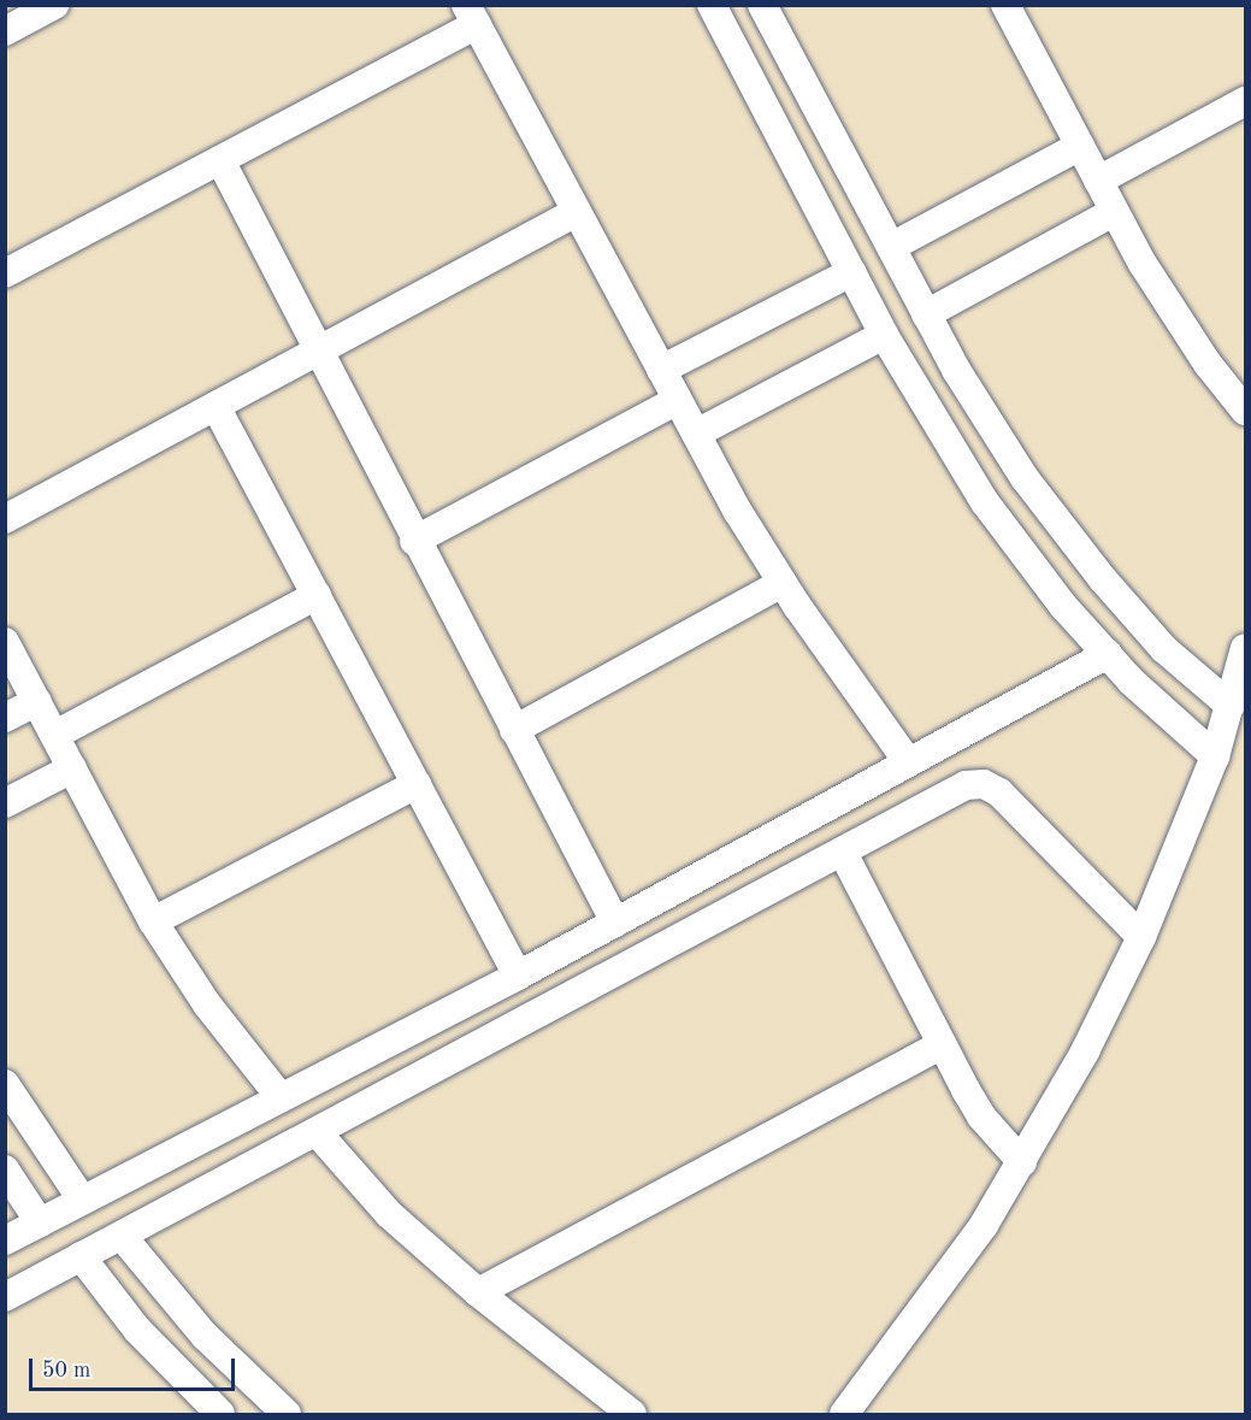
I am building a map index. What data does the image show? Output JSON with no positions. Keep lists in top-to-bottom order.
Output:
{
  "scale_bar": "50 m"
}
